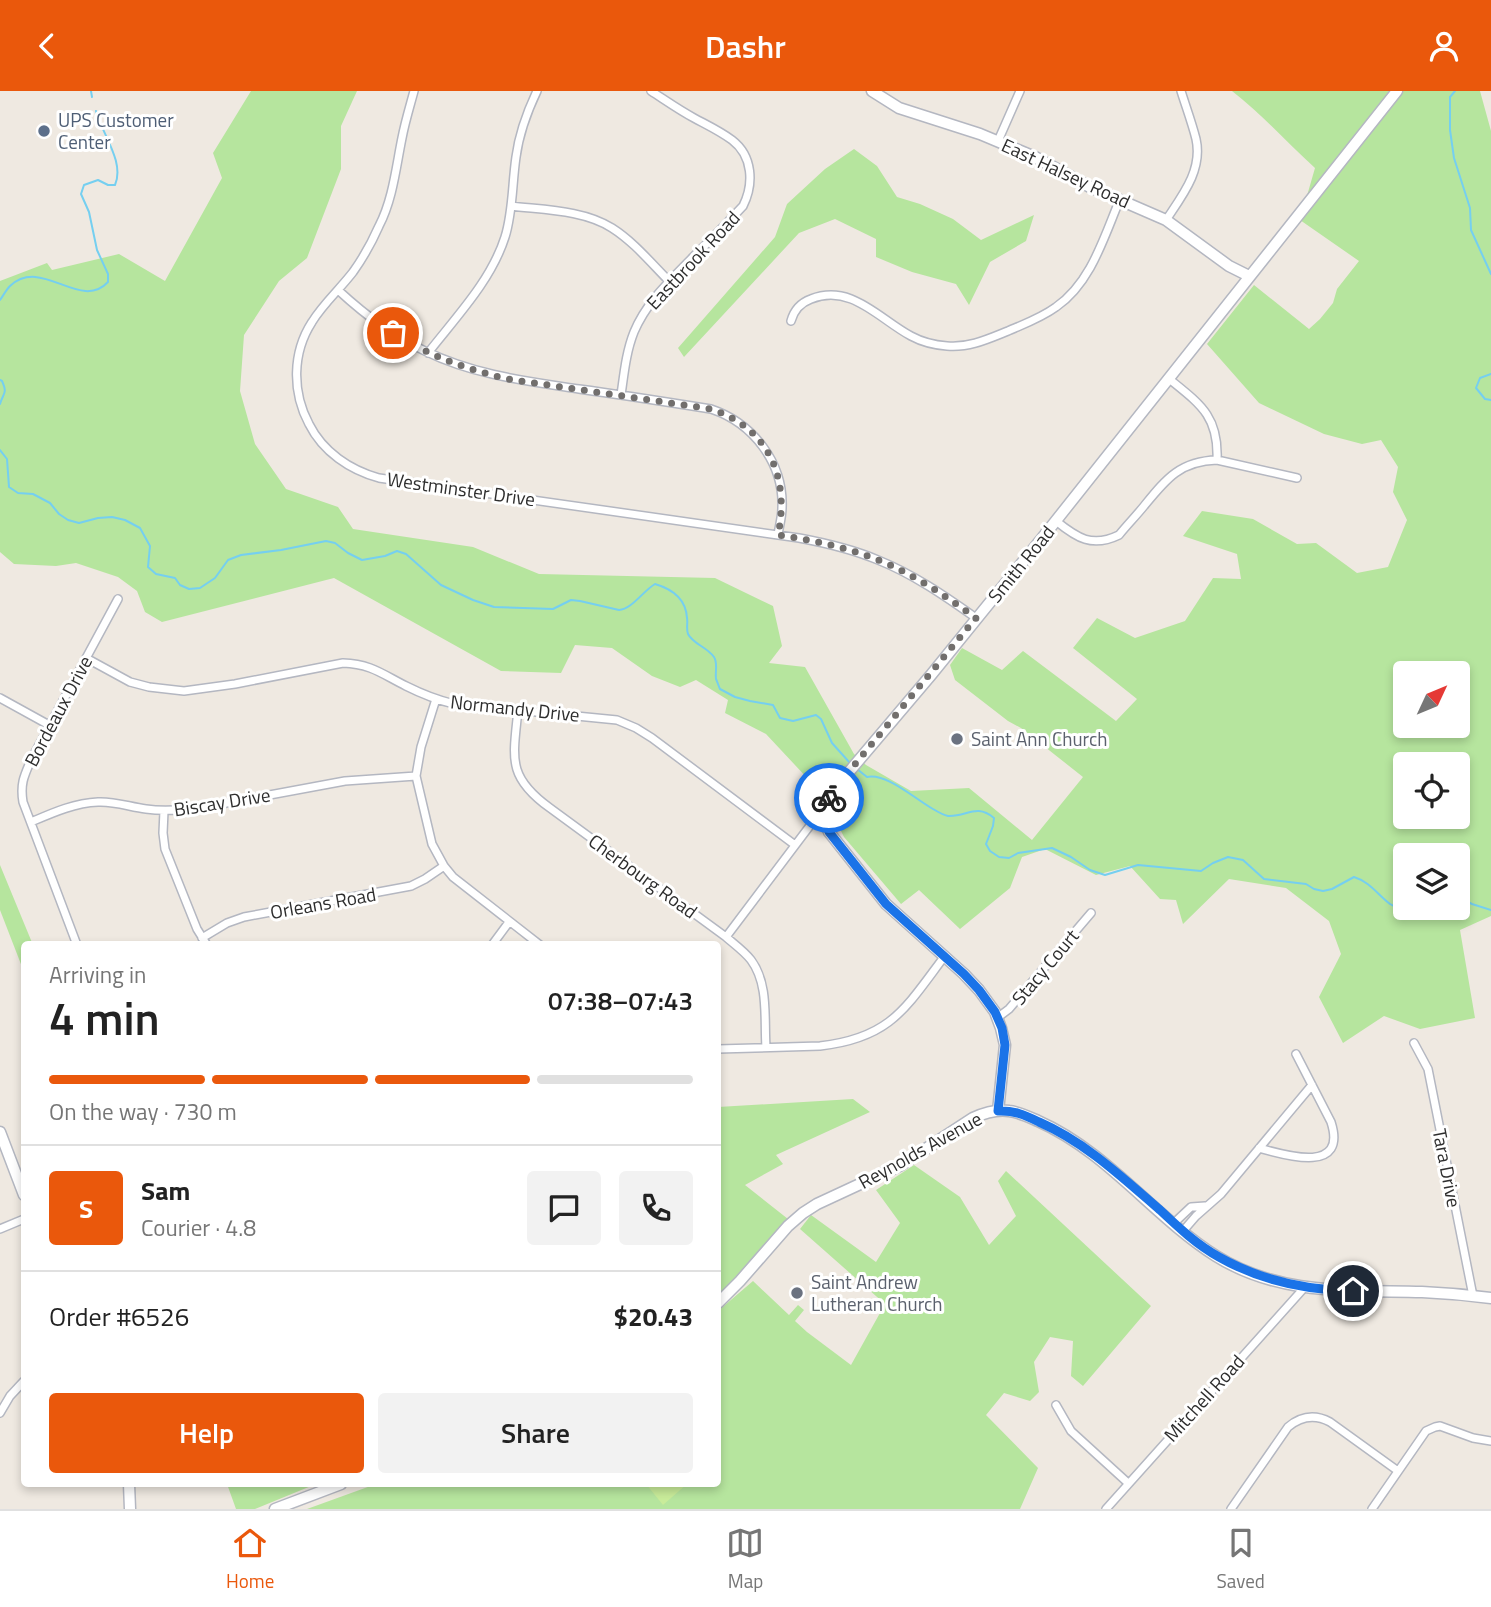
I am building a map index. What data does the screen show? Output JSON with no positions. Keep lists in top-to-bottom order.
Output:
{
  "streets": {
    "street": [
      "East Halsey Road",
      "Eastbrook Road",
      "Westminster Drive",
      "Smith Road",
      "Normandy Drive",
      "Bordeaux Drive",
      "Biscay Drive",
      "Cherbourg Road",
      "Orleans Road",
      "Stacy Court",
      "Reynolds Avenue",
      "Tara Drive",
      "Mitchell Road"
    ]
  },
  "crossings": [
    ["East Halsey Road", "Smith Road"],
    ["Westminster Drive", "Smith Road"],
    ["Normandy Drive", "Bordeaux Drive"],
    ["Normandy Drive", "Cherbourg Road"],
    ["Bordeaux Drive", "Biscay Drive"],
    ["Reynolds Avenue", "Tara Drive"],
    ["Reynolds Avenue", "Mitchell Road"]
  ],
  "places": ["UPS Customer Center", "Saint Ann Church", "Saint Andrew Lutheran Church"],
  "north": "top right",
  "page": {
    "header": "Dashr",
    "heading": ["4 min", "Arriving in", "07:38–07:43"],
    "panel": [
      "Sam",
      "Courier · 4.8",
      "Order #6526",
      "$20.43"
    ],
    "bar": "On the way · 730 m",
    "round": "S",
    "buttons": ["Help", "Share"],
    "tabs": ["Home", "Map", "Saved"]
  }
}
